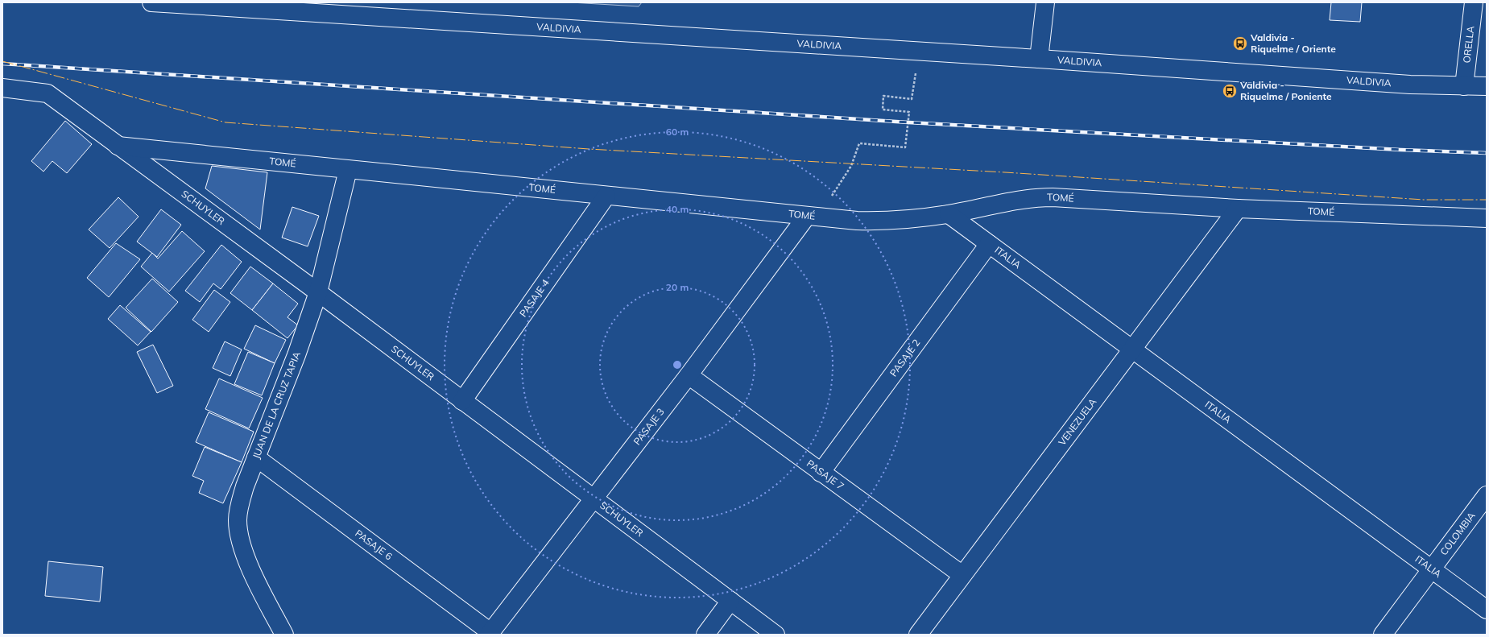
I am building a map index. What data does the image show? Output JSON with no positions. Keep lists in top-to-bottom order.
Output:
{
  "streets": {
    "street": [
      "VALDIVIA",
      "ORELLA",
      "TOMÉ",
      "SCHUYLER",
      "ITALIA",
      "PASAJE 4",
      "PASAJE 2",
      "JUAN DE LA CRUZ TAPIA",
      "VENEZUELA",
      "PASAJE 3",
      "PASAJE 7",
      "COLOMBIA",
      "PASAJE 6"
    ]
  },
  "crossings": [
    ["VALDIVIA", "ORELLA"],
    ["TOMÉ", "SCHUYLER"],
    ["TOMÉ", "ITALIA"],
    ["TOMÉ", "PASAJE 4"],
    ["TOMÉ", "JUAN DE LA CRUZ TAPIA"],
    ["TOMÉ", "VENEZUELA"],
    ["TOMÉ", "PASAJE 3"],
    ["SCHUYLER", "PASAJE 4"],
    ["SCHUYLER", "JUAN DE LA CRUZ TAPIA"],
    ["SCHUYLER", "PASAJE 3"],
    ["ITALIA", "PASAJE 2"],
    ["ITALIA", "VENEZUELA"],
    ["ITALIA", "COLOMBIA"],
    ["PASAJE 2", "PASAJE 7"],
    ["JUAN DE LA CRUZ TAPIA", "PASAJE 6"],
    ["VENEZUELA", "PASAJE 7"],
    ["PASAJE 3", "PASAJE 7"],
    ["PASAJE 3", "PASAJE 6"]
  ],
  "places": {
    "bus stop": ["Valdivia - Riquelme / Oriente", "Valdivia - Riquelme / Poniente"]
  },
  "rings": ["60 m", "40 m", "20 m"]
}
